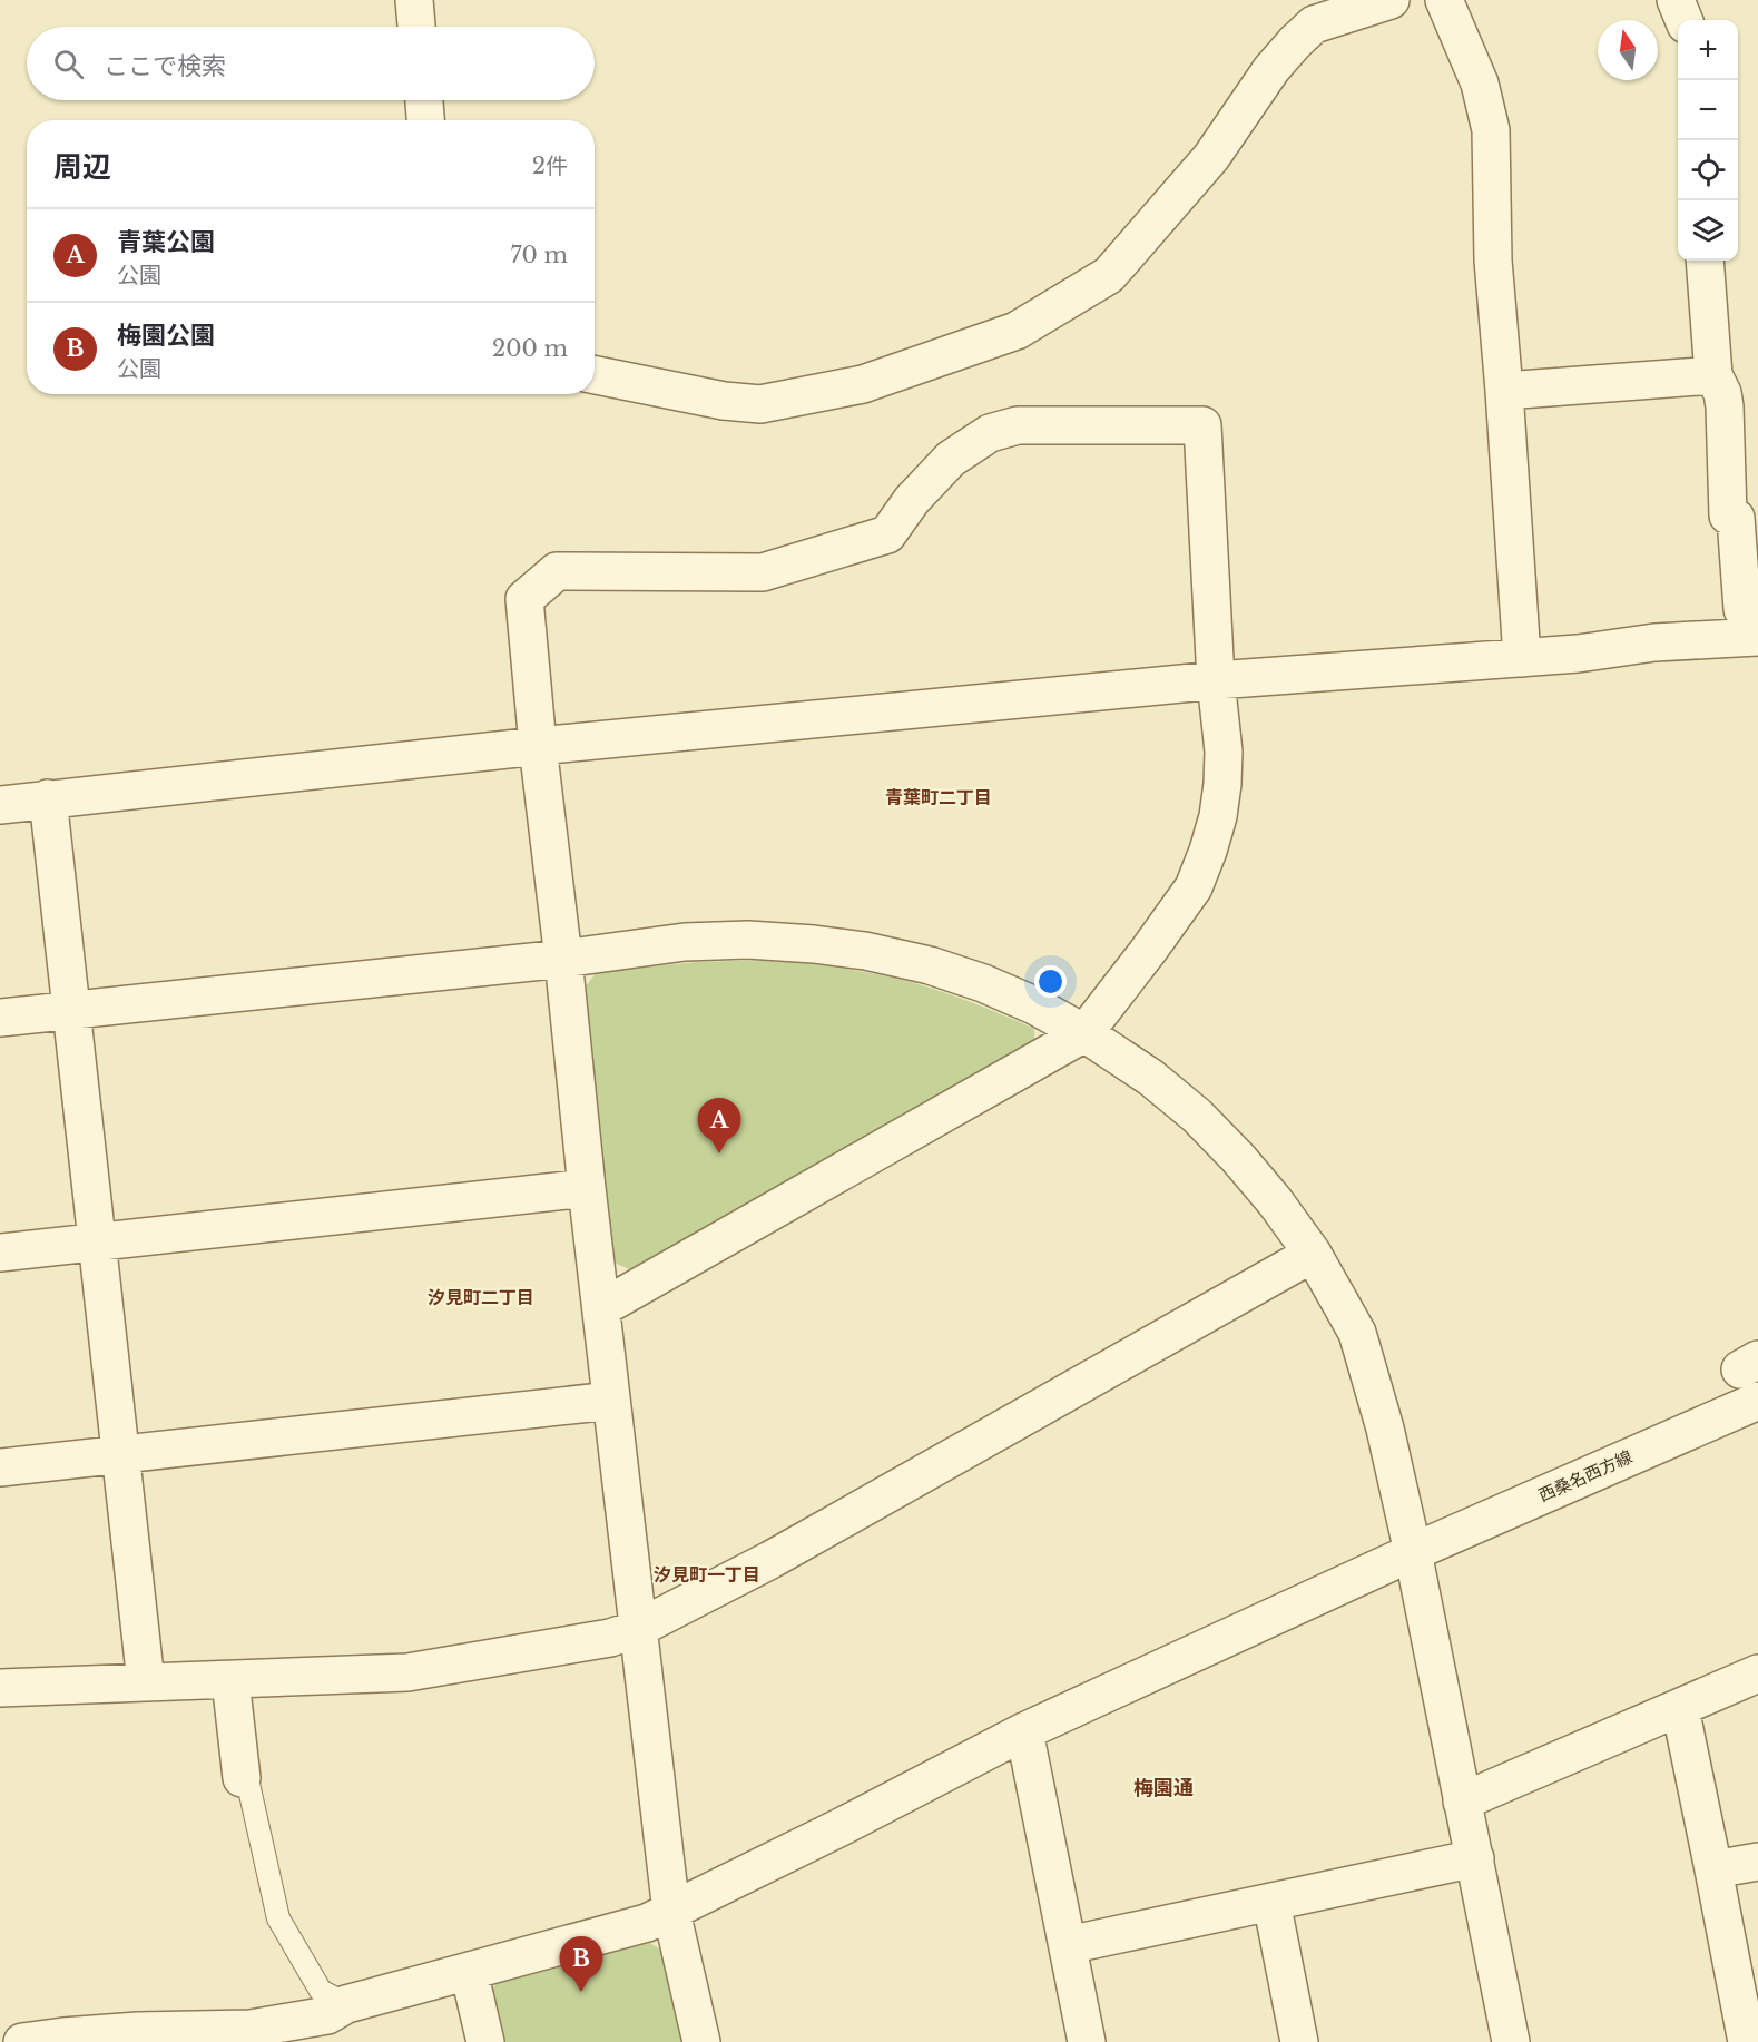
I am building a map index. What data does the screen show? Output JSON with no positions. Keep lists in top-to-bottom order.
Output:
{
  "streets": {
    "street": ["西桑名西方線"]
  },
  "districts": [
    "青葉町二丁目",
    "汐見町二丁目",
    "汐見町一丁目",
    "梅園通"
  ],
  "north": "top",
  "page": {
    "map_buttons": ["+", "−"],
    "search": "ここで検索",
    "heading": ["周辺", "2件"],
    "list": [
      {
        "mark": "A",
        "name": "青葉公園",
        "note": "公園",
        "value": "70 m"
      },
      {
        "mark": "B",
        "name": "梅園公園",
        "note": "公園",
        "value": "200 m"
      }
    ],
    "pins": ["A", "B"]
  }
}
